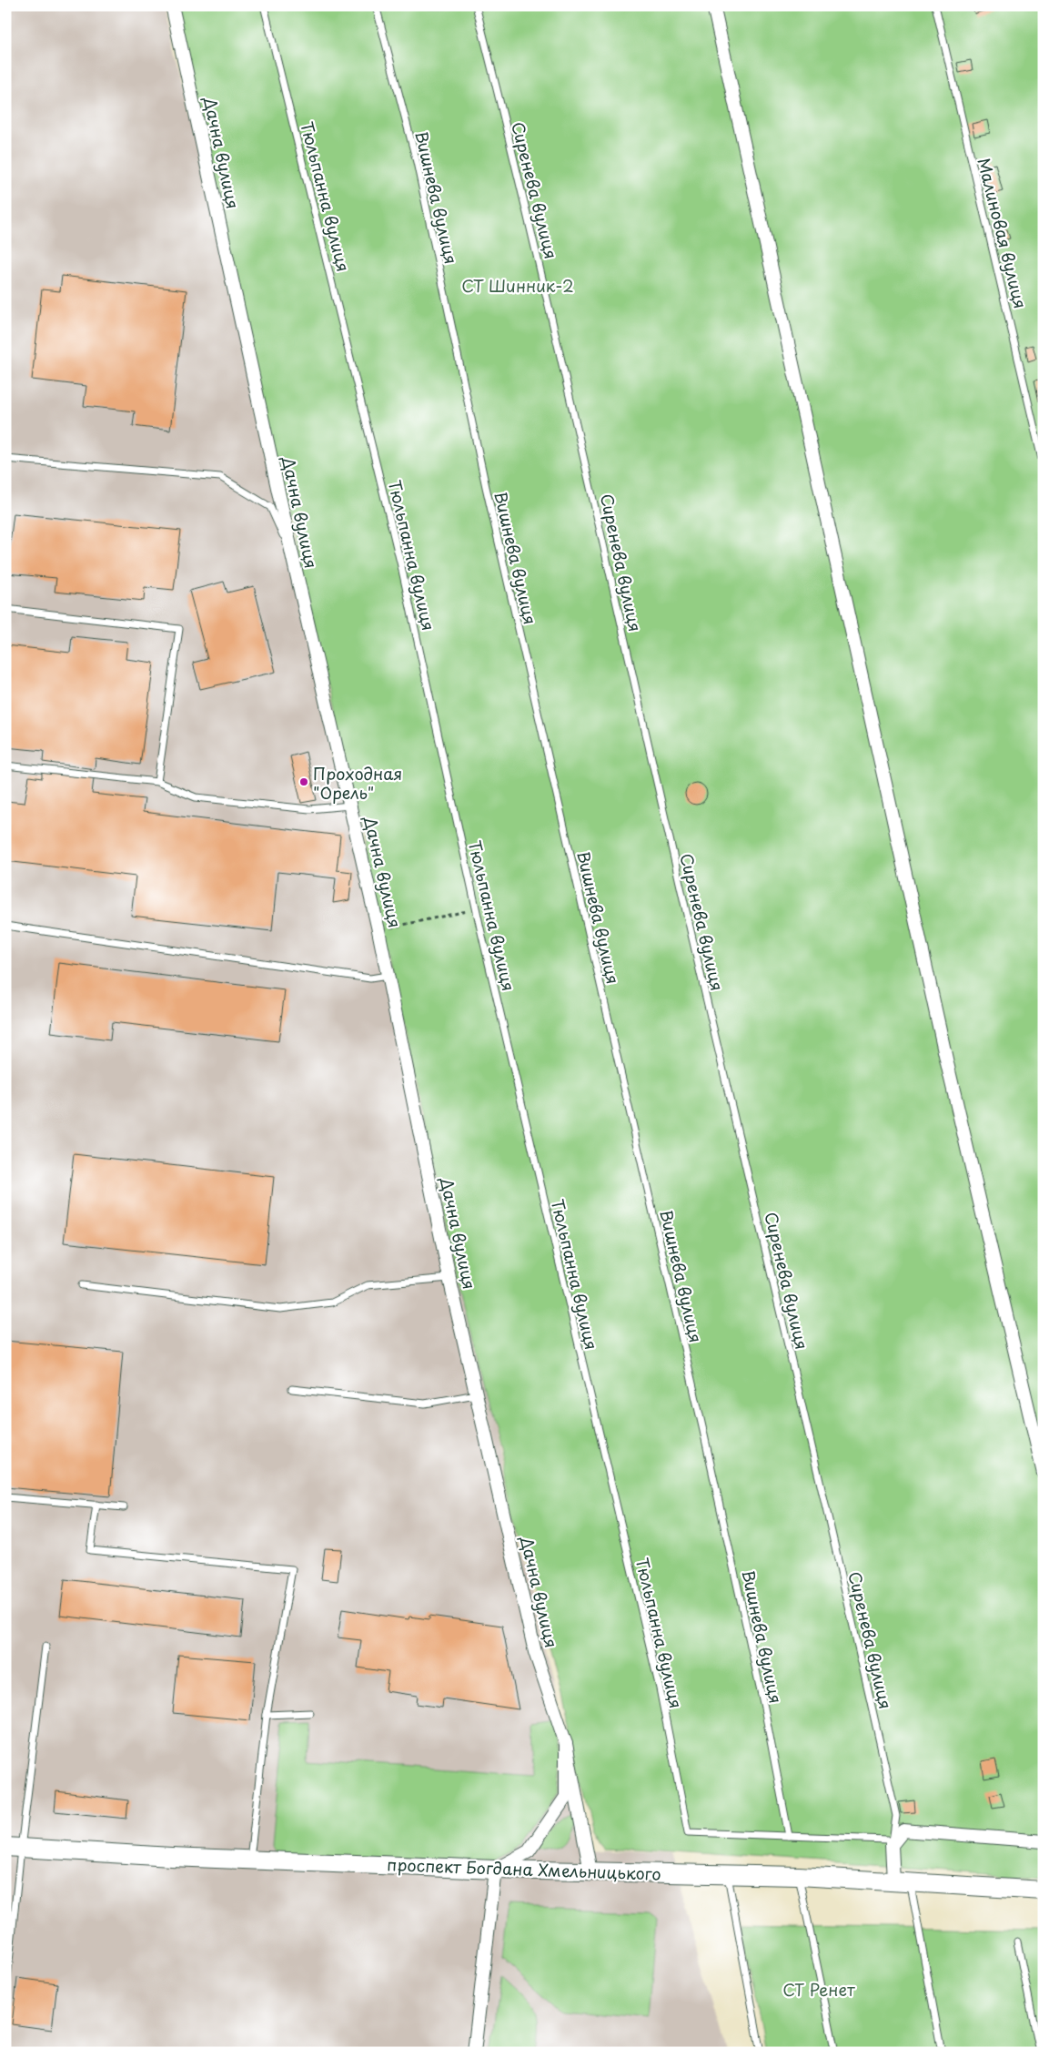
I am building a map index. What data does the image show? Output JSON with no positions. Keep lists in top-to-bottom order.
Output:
{
  "streets": {
    "main road": ["проспект Богдана Хмельницького"],
    "street": ["Дачна вулиця"],
    "lane": [
      "Сиренева вулиця",
      "Тюльпанна вулиця",
      "Вишнева вулиця",
      "Малиновая вулиця"
    ]
  },
  "crossings": [
    ["Тюльпанна вулиця", "Вишнева вулиця"]
  ],
  "parks": ["СТ Шинник-2", "СТ Ренет"],
  "places": ["Проходная \"Орель\""]
}
